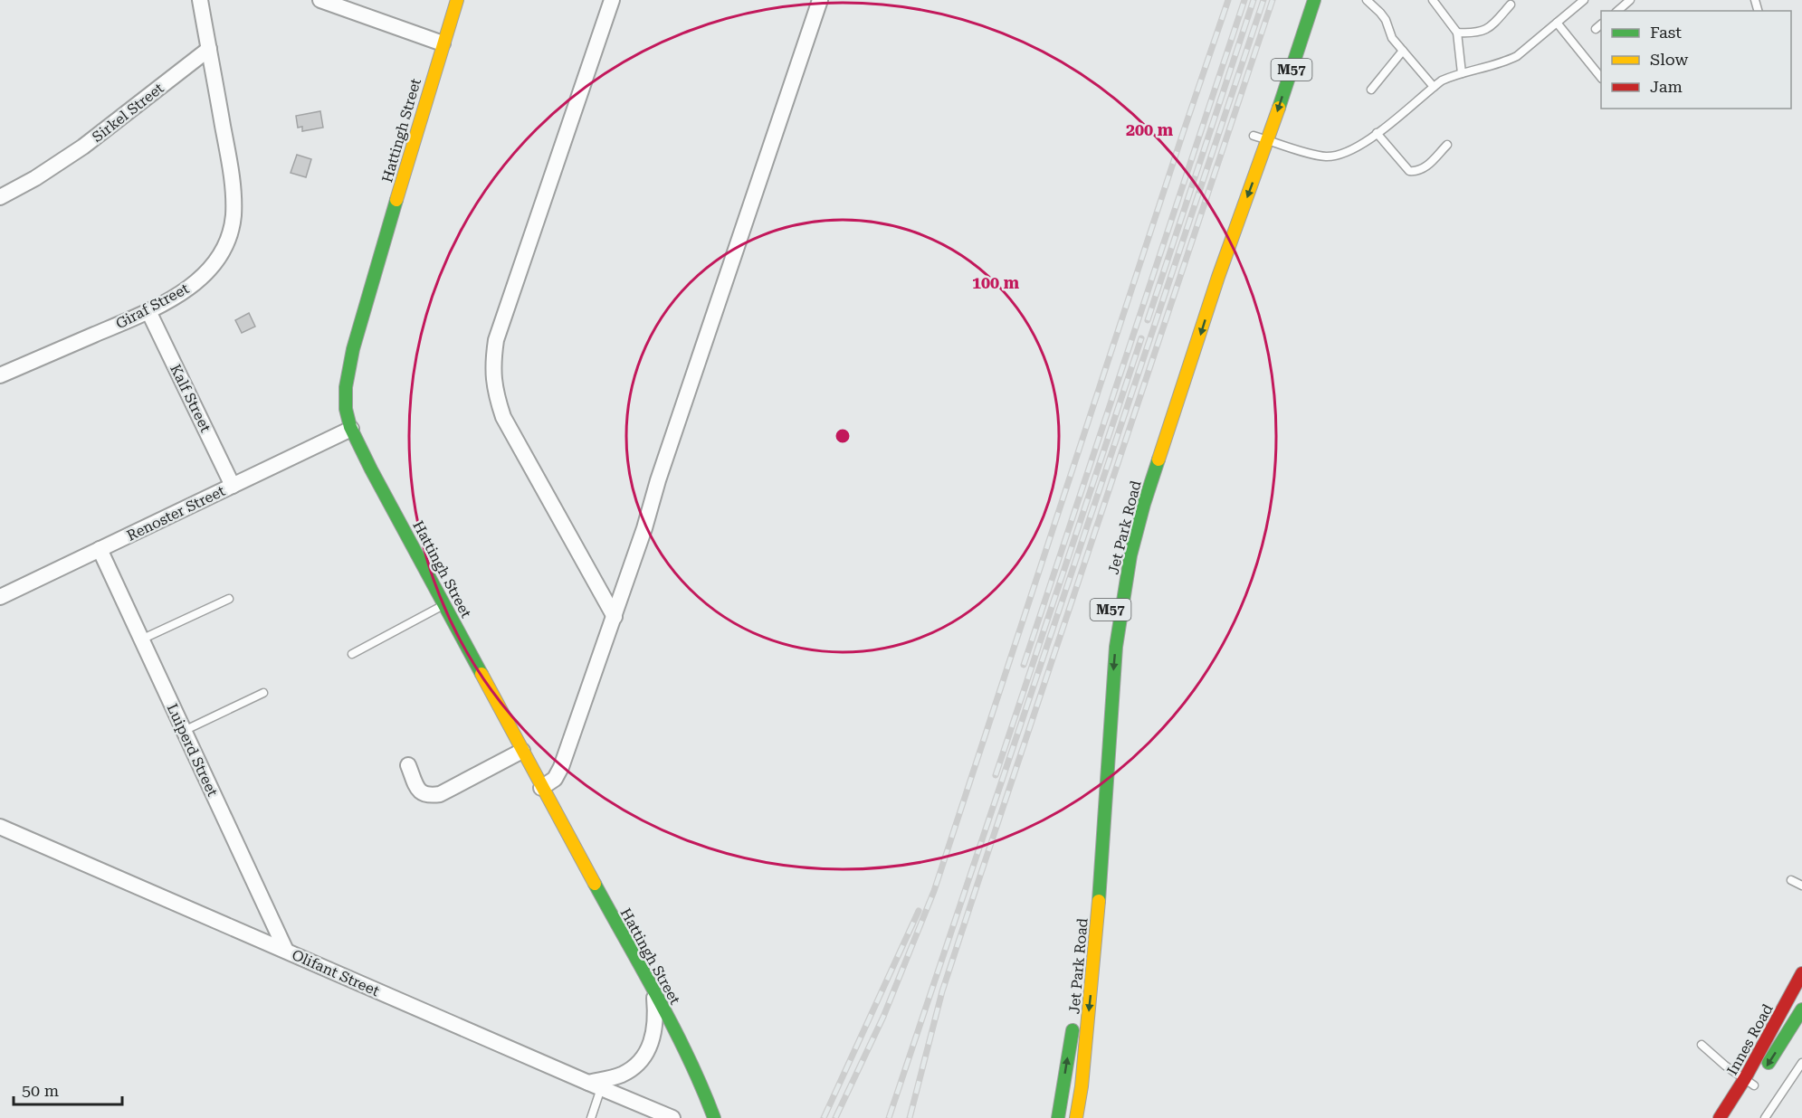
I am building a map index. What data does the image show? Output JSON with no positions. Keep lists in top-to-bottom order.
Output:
{
  "streets": {
    "main road": [
      "M57",
      "Hattingh Street",
      "Jet Park Road",
      "Innes Road"
    ],
    "street": [
      "Sirkel Street",
      "Giraf Street",
      "Kalf Street",
      "Renoster Street",
      "Luiperd Street",
      "Olifant Street"
    ]
  },
  "crossings": [
    ["Sirkel Street", "Giraf Street"],
    ["Hattingh Street", "Renoster Street"],
    ["Giraf Street", "Kalf Street"],
    ["Kalf Street", "Renoster Street"],
    ["Renoster Street", "Luiperd Street"],
    ["Luiperd Street", "Olifant Street"]
  ],
  "legend": ["Fast", "Slow", "Jam"],
  "scale_bar": "50 m",
  "rings": ["200 m", "100 m"]
}
